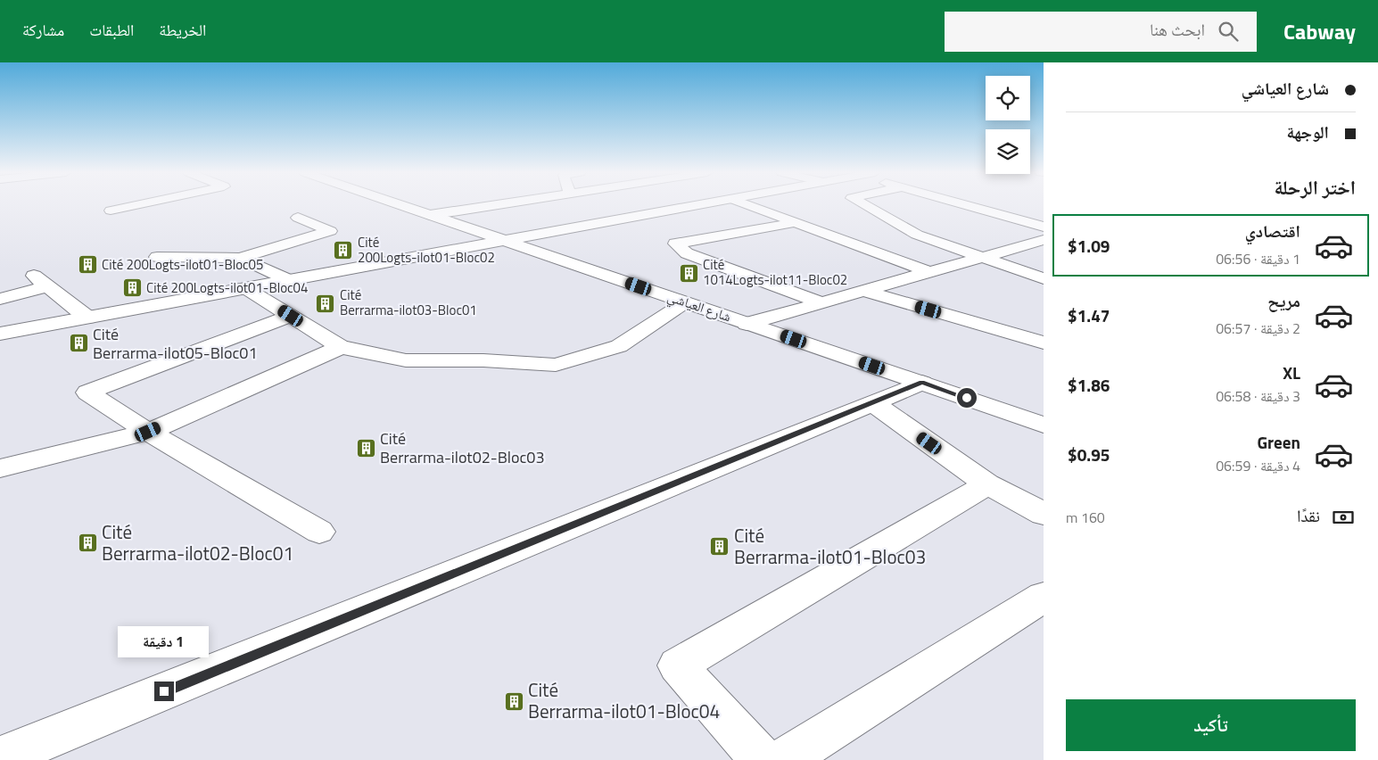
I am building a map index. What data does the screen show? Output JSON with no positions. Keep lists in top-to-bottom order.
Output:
{
  "streets": {
    "street": ["شارع العياشي"]
  },
  "places": {
    "building": [
      "Cité 200Logts-ilot01-Bloc02",
      "Cité 200Logts-ilot01-Bloc05",
      "Cité 1014Logts-ilot11-Bloc02",
      "Cité 200Logts-ilot01-Bloc04",
      "Cité Berrarma-ilot03-Bloc01",
      "Cité Berrarma-ilot05-Bloc01",
      "Cité Berrarma-ilot02-Bloc03",
      "Cité Berrarma-ilot02-Bloc01",
      "Cité Berrarma-ilot01-Bloc03",
      "Cité Berrarma-ilot01-Bloc04"
    ]
  },
  "page": {
    "header": "Cabway",
    "search": "ابحث هنا",
    "nav": ["الخريطة", "الطبقات", "مشاركة"],
    "banner": ["شارع العياشي", "الوجهة"],
    "heading": "اختر الرحلة",
    "list": [
      {
        "name": "اقتصادي",
        "note": "1 دقيقة · 06:56",
        "value": "$1.09"
      },
      {
        "name": "مريح",
        "note": "2 دقيقة · 06:57",
        "value": "$1.47"
      },
      {
        "name": "XL",
        "note": "3 دقيقة · 06:58",
        "value": "$1.86"
      },
      {
        "name": "Green",
        "note": "4 دقيقة · 06:59",
        "value": "$0.95"
      }
    ],
    "pay": ["نقدًا", "160 m"],
    "bubble": "1 دقيقة",
    "buttons": "تأكيد"
  }
}
